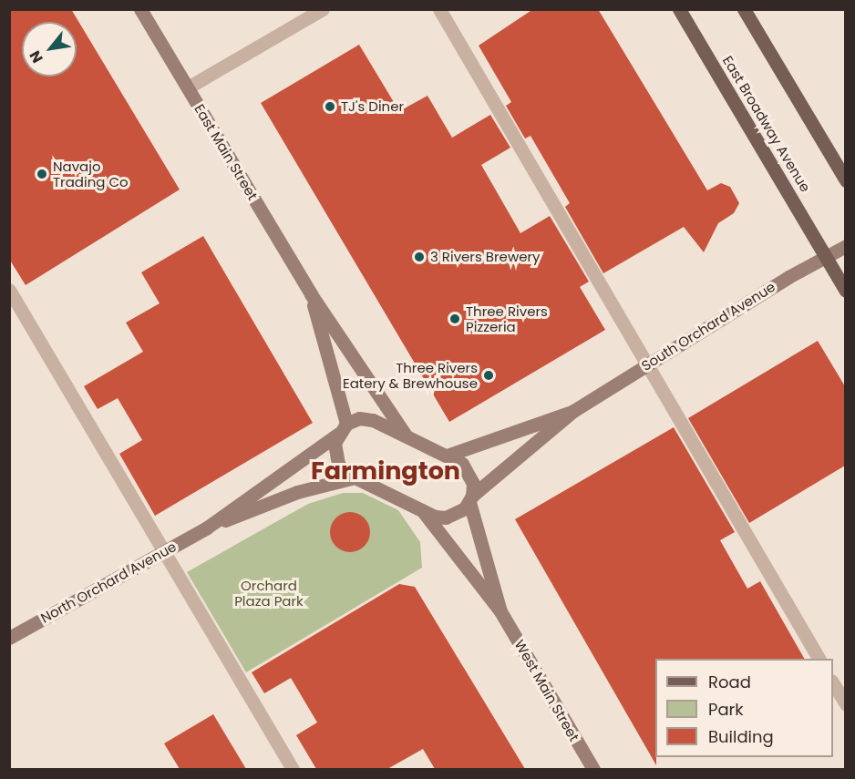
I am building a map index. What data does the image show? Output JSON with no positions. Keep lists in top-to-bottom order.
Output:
{
  "streets": {
    "main road": [
      "East Broadway Avenue",
      "East Main Street",
      "South Orchard Avenue",
      "North Orchard Avenue",
      "West Main Street"
    ]
  },
  "crossings": [
    ["East Broadway Avenue", "South Orchard Avenue"],
    ["East Main Street", "North Orchard Avenue"],
    ["East Main Street", "West Main Street"],
    ["South Orchard Avenue", "West Main Street"],
    ["North Orchard Avenue", "West Main Street"]
  ],
  "districts": ["Farmington"],
  "parks": ["Orchard Plaza Park"],
  "places": [
    "TJ's Diner",
    "Navajo Trading Co",
    "3 Rivers Brewery",
    "Three Rivers Pizzeria",
    "Three Rivers Eatery & Brewhouse"
  ],
  "legend": ["Road", "Park", "Building"],
  "north": "bottom left"
}
